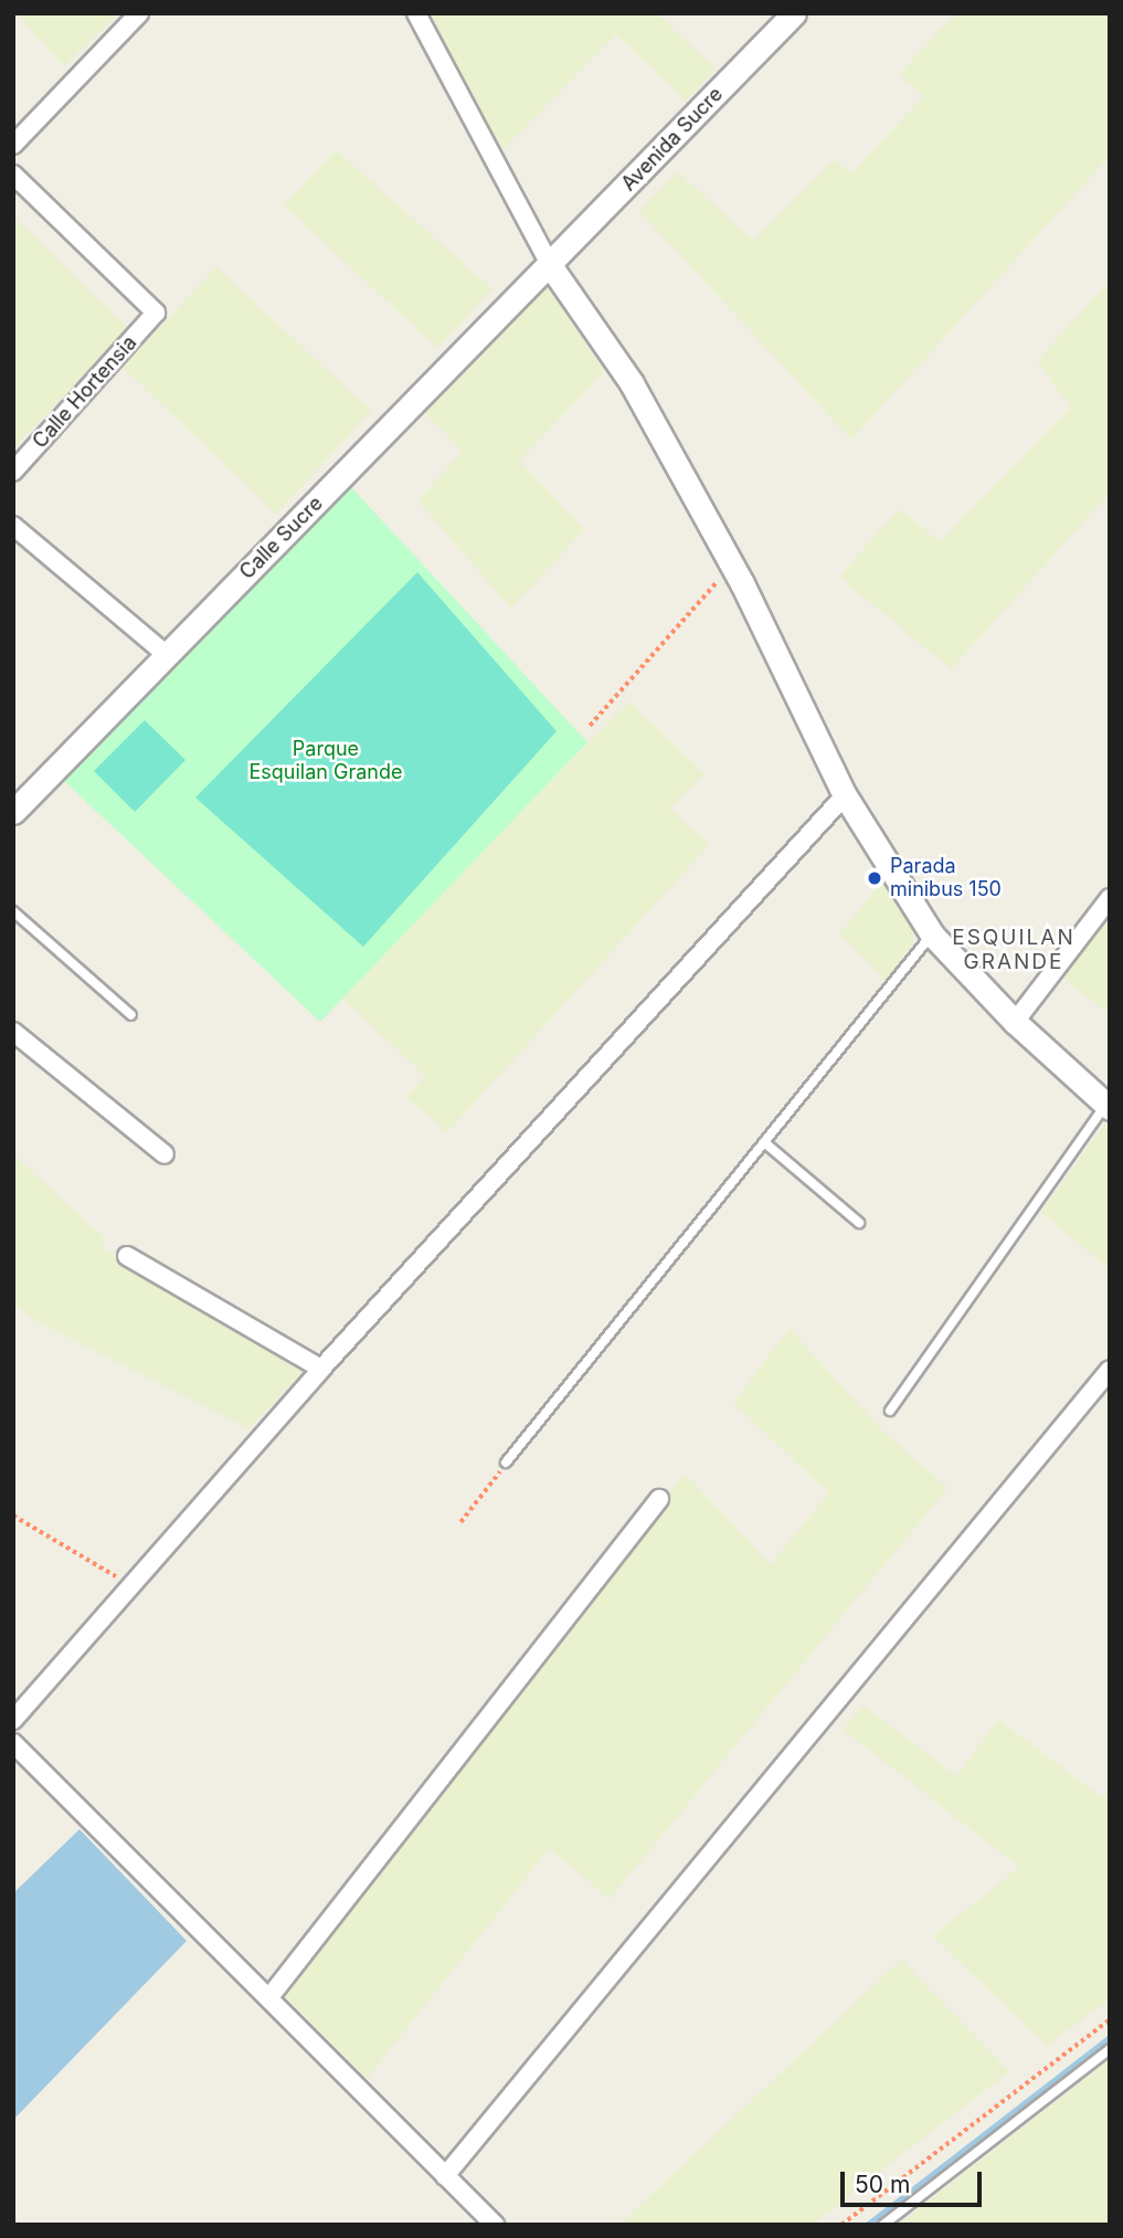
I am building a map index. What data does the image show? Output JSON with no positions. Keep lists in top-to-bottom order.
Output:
{
  "streets": {
    "street": ["Avenida Sucre", "Calle Hortensia", "Calle Sucre"]
  },
  "crossings": [
    ["Avenida Sucre", "Calle Sucre"]
  ],
  "districts": ["ESQUILAN GRANDE"],
  "parks": ["Parque Esquilan Grande"],
  "places": ["Parada minibus 150"],
  "scale_bar": "50 m"
}
